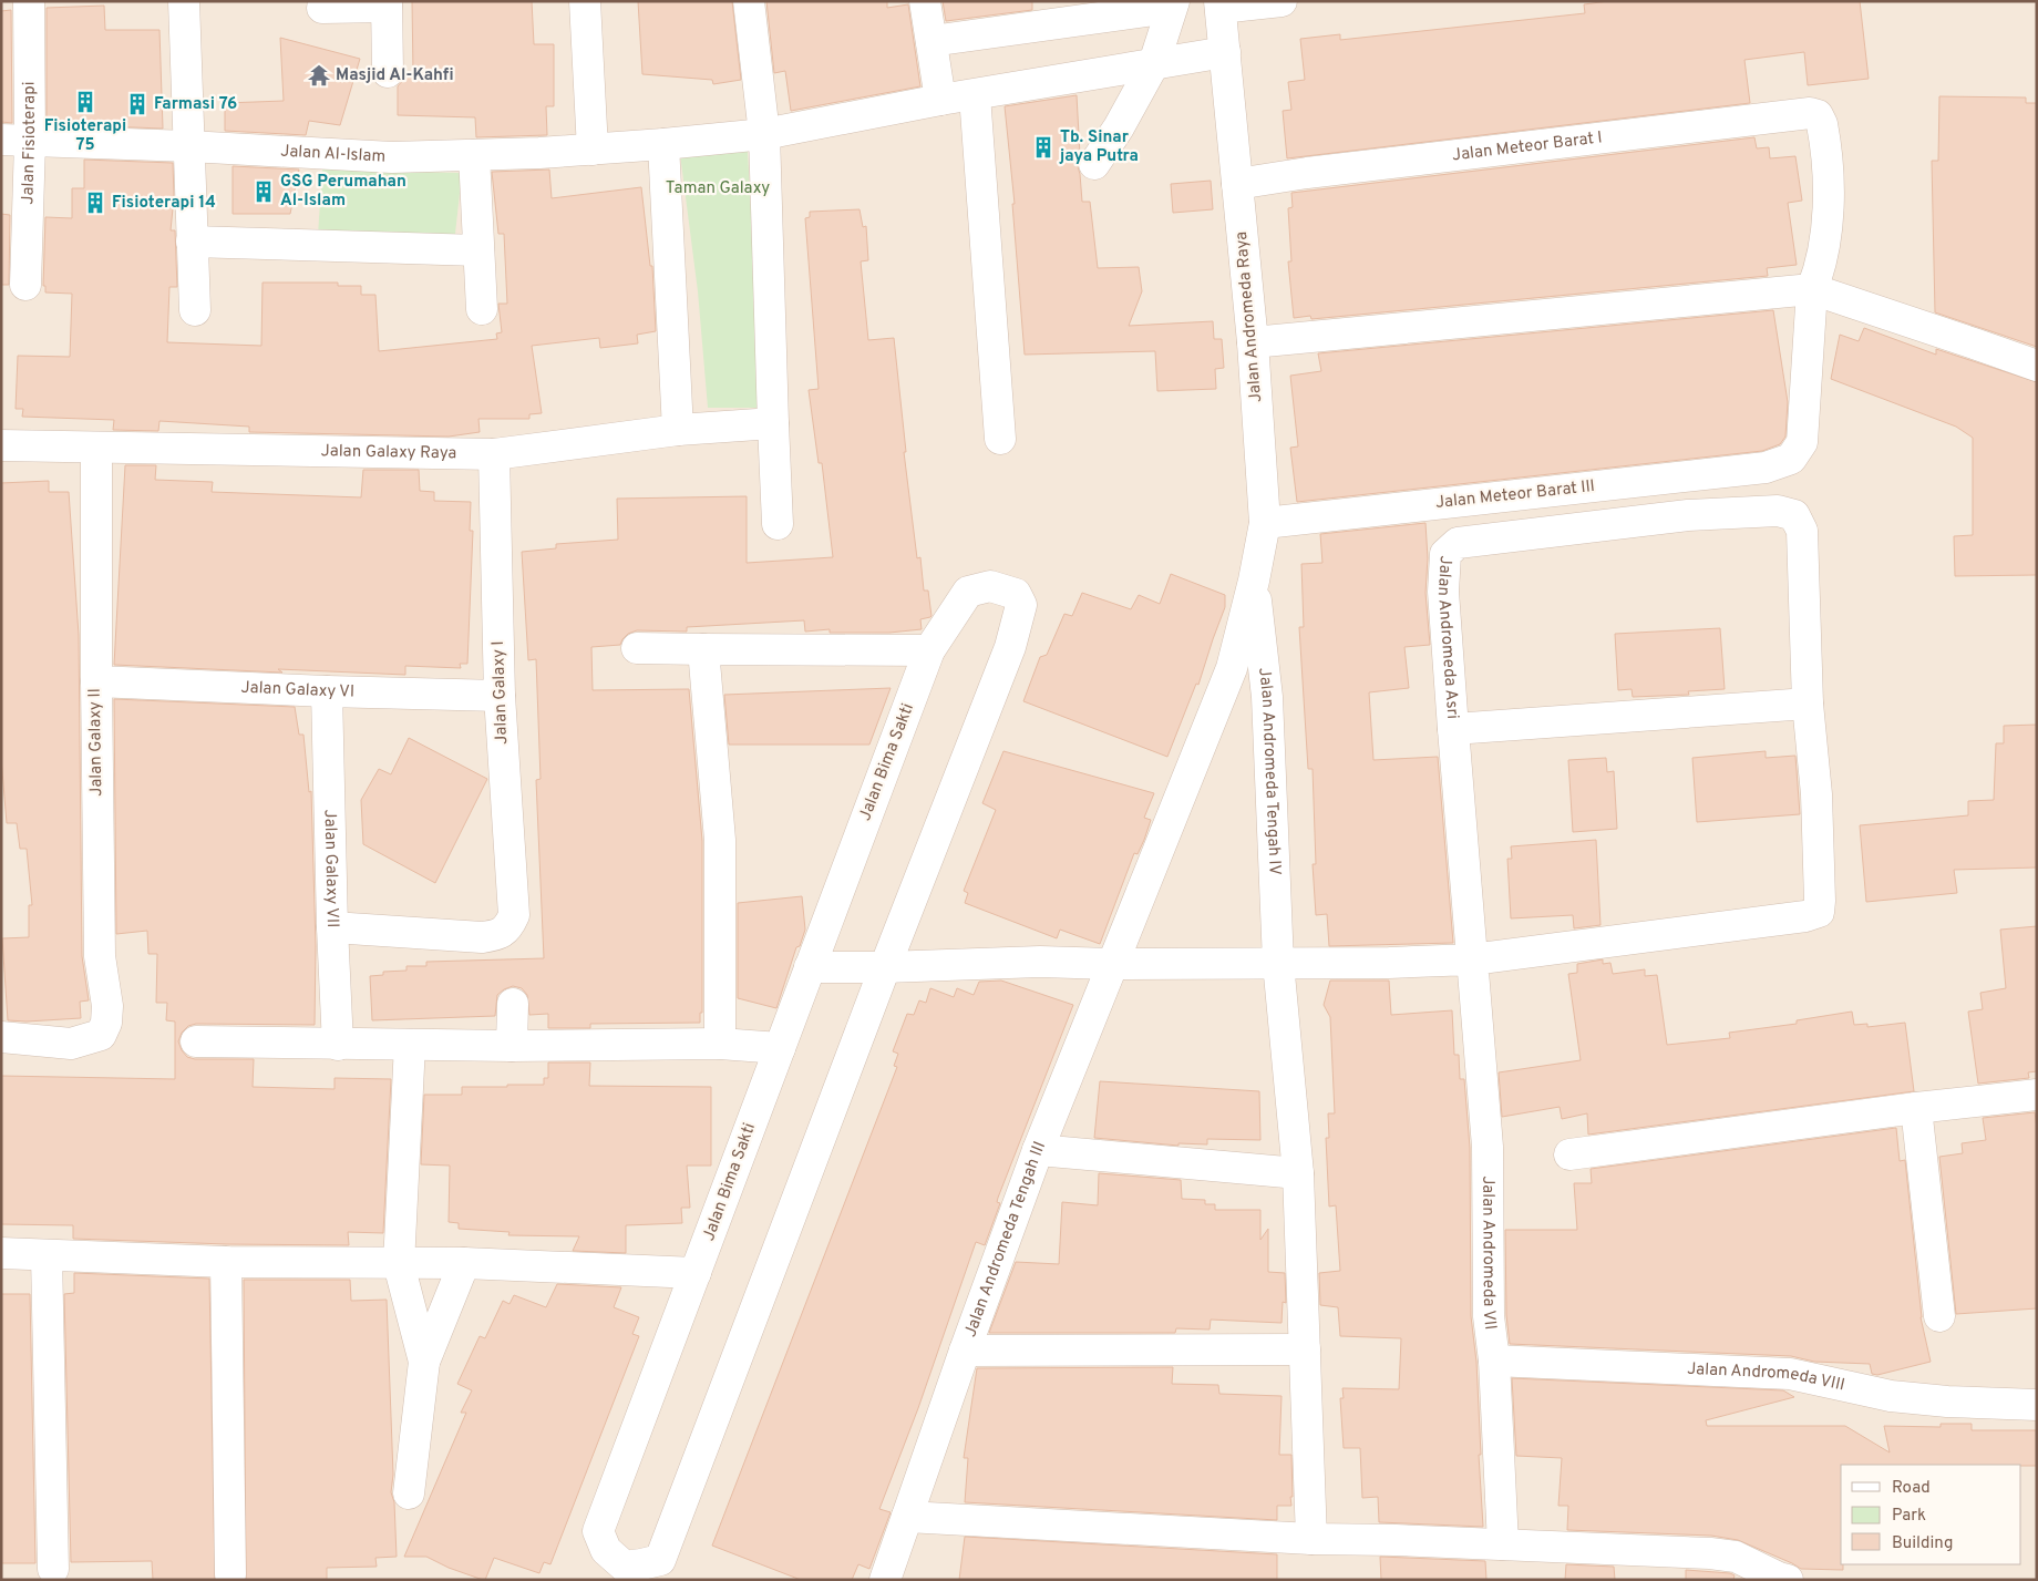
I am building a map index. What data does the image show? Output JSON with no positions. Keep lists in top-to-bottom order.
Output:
{
  "streets": {
    "street": [
      "Jalan Fisioterapi",
      "Jalan Meteor Barat I",
      "Jalan Al-Islam",
      "Jalan Andromeda Raya",
      "Jalan Galaxy Raya",
      "Jalan Meteor Barat III",
      "Jalan Andromeda Asri",
      "Jalan Galaxy VI",
      "Jalan Galaxy I",
      "Jalan Galaxy II",
      "Jalan Bima Sakti",
      "Jalan Andromeda Tengah IV",
      "Jalan Galaxy VII",
      "Jalan Andromeda Tengah III",
      "Jalan Andromeda VII",
      "Jalan Andromeda VIII"
    ]
  },
  "crossings": [
    ["Jalan Fisioterapi", "Jalan Al-Islam"],
    ["Jalan Meteor Barat I", "Jalan Andromeda Raya"],
    ["Jalan Meteor Barat I", "Jalan Meteor Barat III"],
    ["Jalan Al-Islam", "Jalan Andromeda Raya"],
    ["Jalan Andromeda Raya", "Jalan Meteor Barat III"],
    ["Jalan Andromeda Raya", "Jalan Andromeda Tengah IV"],
    ["Jalan Andromeda Raya", "Jalan Andromeda Tengah III"],
    ["Jalan Galaxy Raya", "Jalan Galaxy I"],
    ["Jalan Galaxy Raya", "Jalan Galaxy II"],
    ["Jalan Andromeda Asri", "Jalan Andromeda VII"],
    ["Jalan Galaxy VI", "Jalan Galaxy I"],
    ["Jalan Galaxy VI", "Jalan Galaxy II"],
    ["Jalan Galaxy VI", "Jalan Galaxy VII"],
    ["Jalan Galaxy I", "Jalan Galaxy VII"],
    ["Jalan Andromeda Tengah IV", "Jalan Andromeda Tengah III"],
    ["Jalan Andromeda VII", "Jalan Andromeda VIII"]
  ],
  "parks": ["Taman Galaxy"],
  "places": {
    "temple": ["Masjid Al-Kahfi"],
    "building": [
      "Fisioterapi 75",
      "Farmasi 76",
      "Tb. Sinar jaya Putra",
      "GSG Perumahan Al-Islam",
      "Fisioterapi 14"
    ]
  },
  "legend": ["Road", "Park", "Building"]
}
